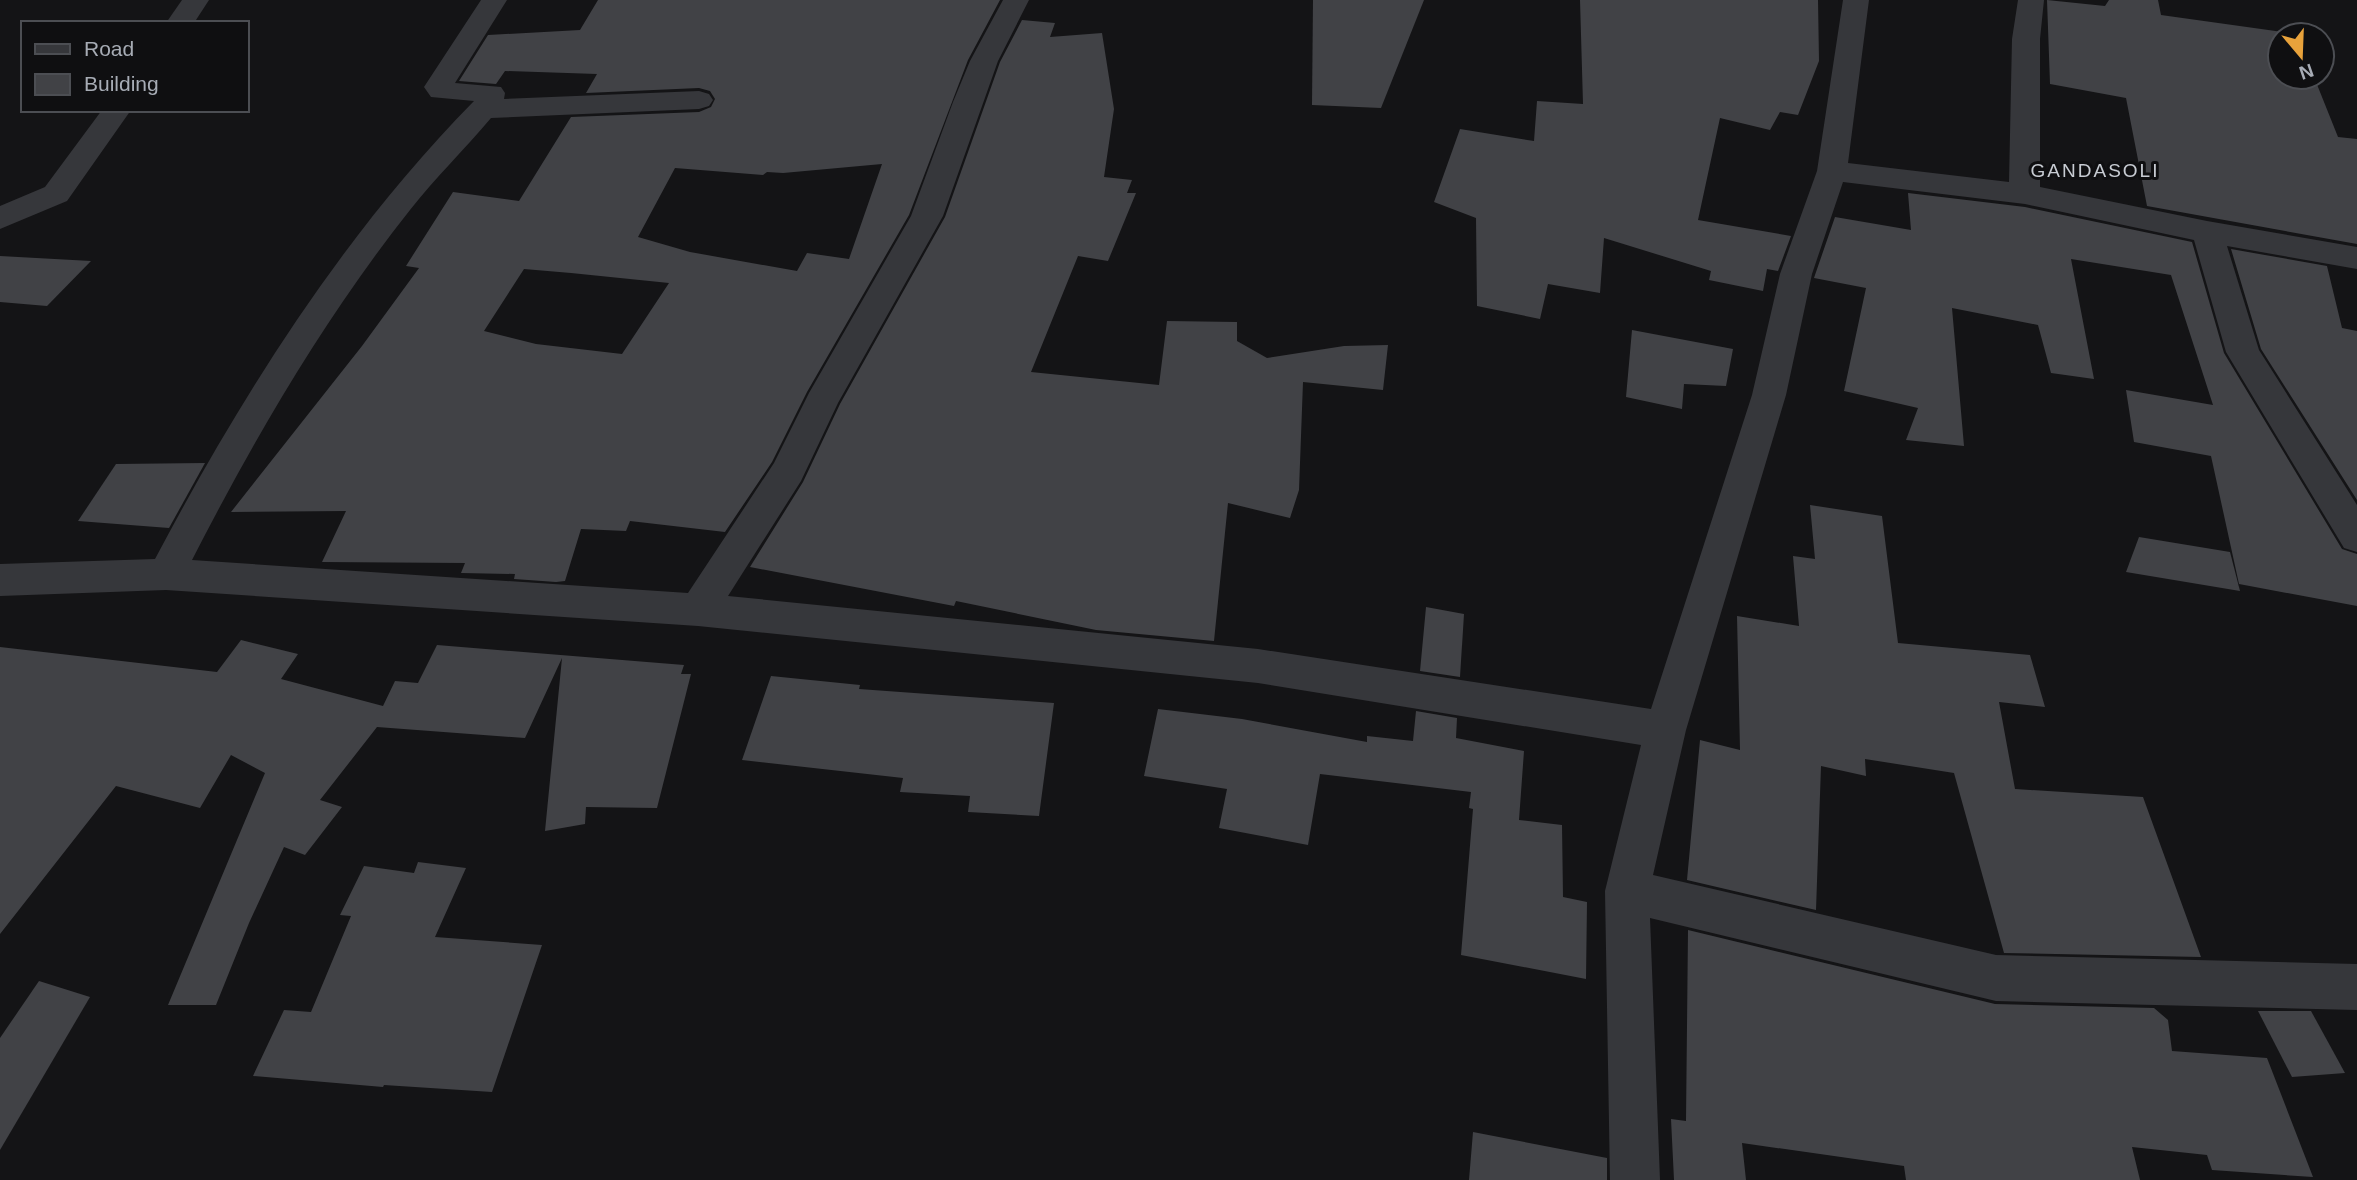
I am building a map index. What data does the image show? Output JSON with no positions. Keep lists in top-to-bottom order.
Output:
{
  "districts": ["GANDASOLI"],
  "legend": ["Road", "Building"],
  "north": "bottom"
}
